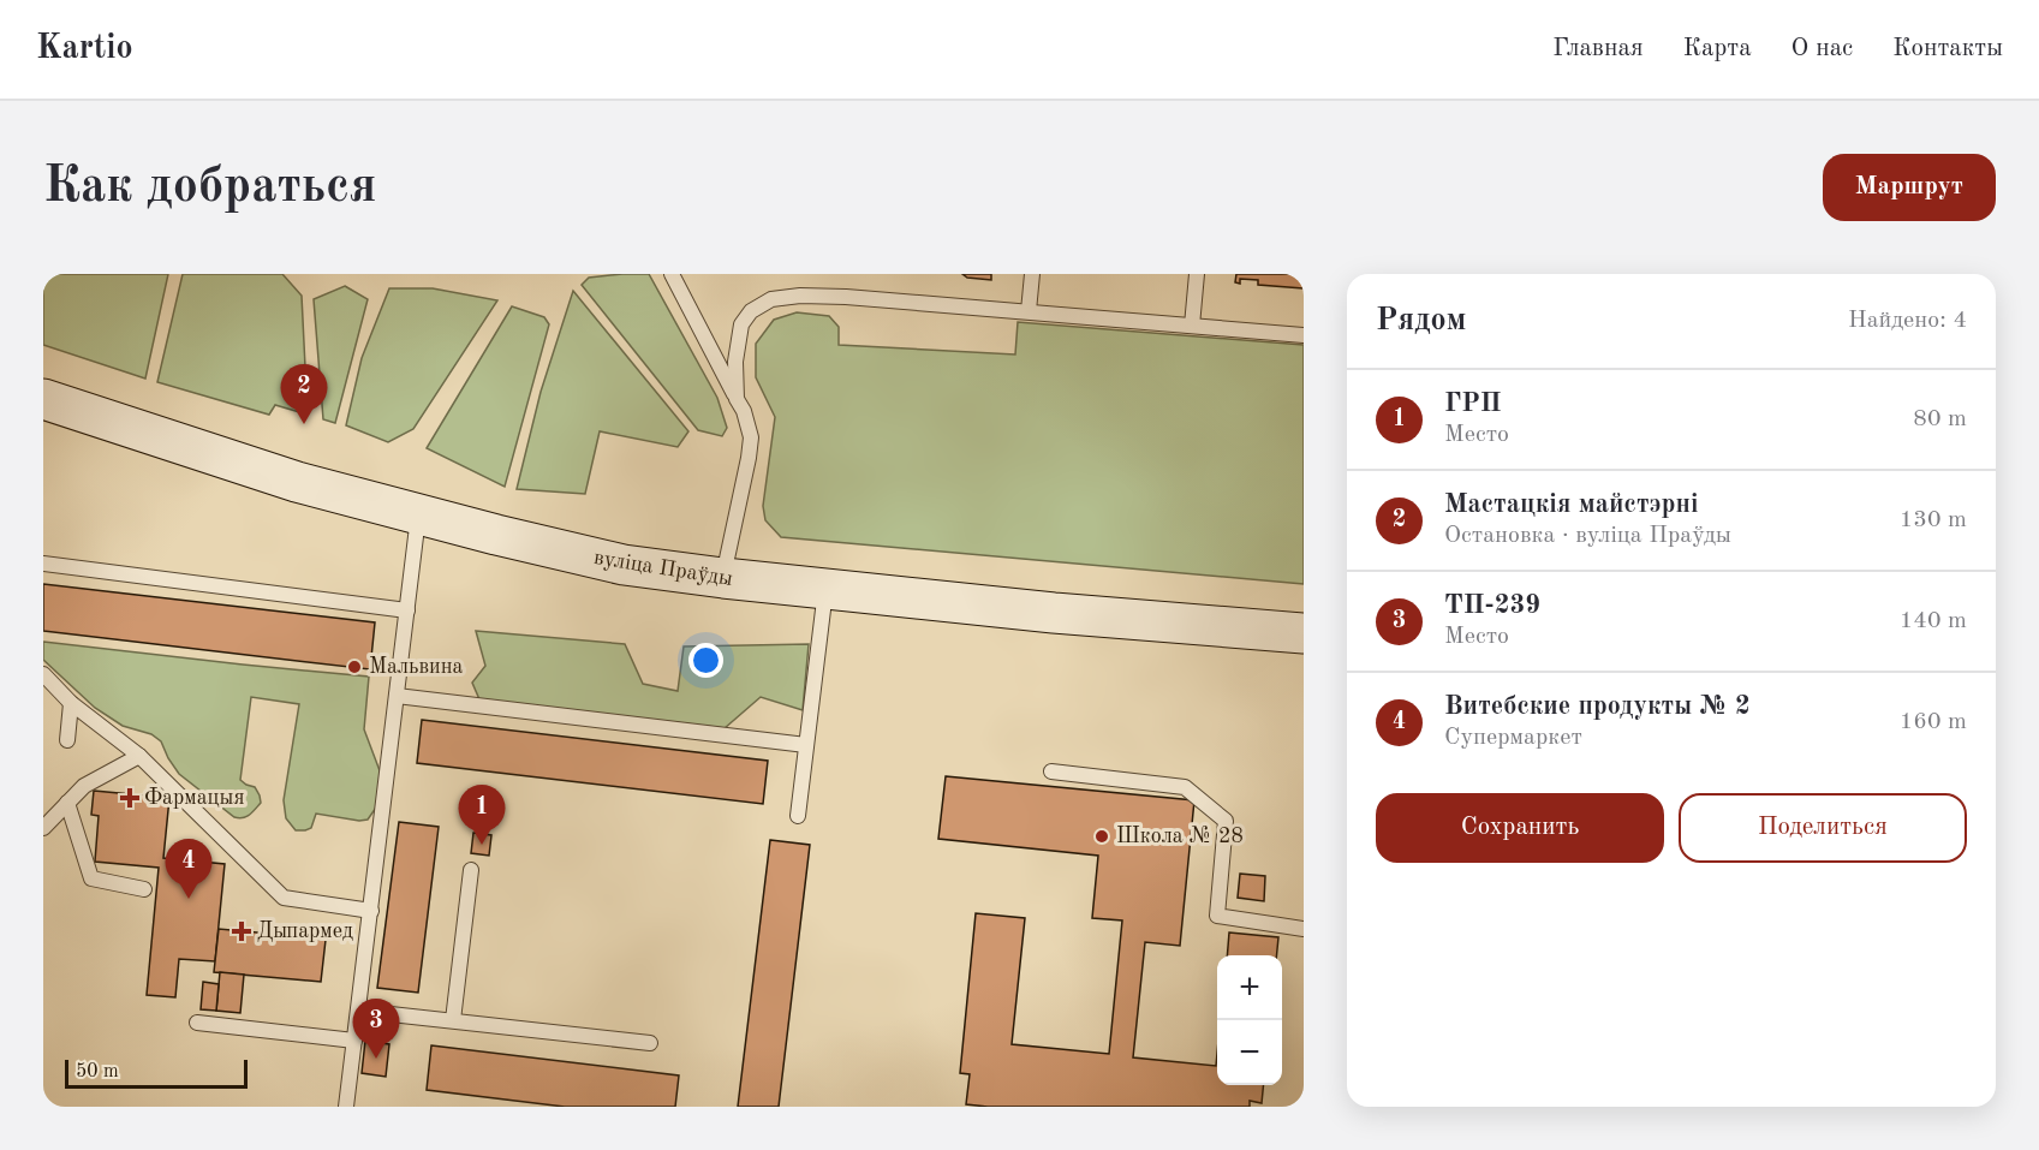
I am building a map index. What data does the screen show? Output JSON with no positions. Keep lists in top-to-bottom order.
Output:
{
  "streets": {
    "main road": ["вуліца Праўды"]
  },
  "places": {
    "other": ["Мальвина", "Школа № 28"],
    "health": ["Фармацыя", "Дыпармед"]
  },
  "scale_bar": "50 m",
  "page": {
    "header": "Kartio",
    "nav": [
      "Главная",
      "Карта",
      "О нас",
      "Контакты"
    ],
    "buttons": [
      "Маршрут",
      ["Сохранить", "Поделиться"]
    ],
    "title": "Как добраться",
    "heading": ["Рядом", "Найдено: 4"],
    "pins": [
      "2",
      "1",
      "4",
      "3"
    ],
    "list": [
      {
        "mark": "1",
        "name": "ГРП",
        "note": "Место",
        "value": "80 m"
      },
      {
        "mark": "2",
        "name": "Мастацкія майстэрні",
        "note": "Остановка · вуліца Праўды",
        "value": "130 m"
      },
      {
        "mark": "3",
        "name": "ТП-239",
        "note": "Место",
        "value": "140 m"
      },
      {
        "mark": "4",
        "name": "Витебские продукты № 2",
        "note": "Супермаркет",
        "value": "160 m"
      }
    ],
    "map_buttons": ["+", "−"],
    "scale": "50 m"
  }
}
